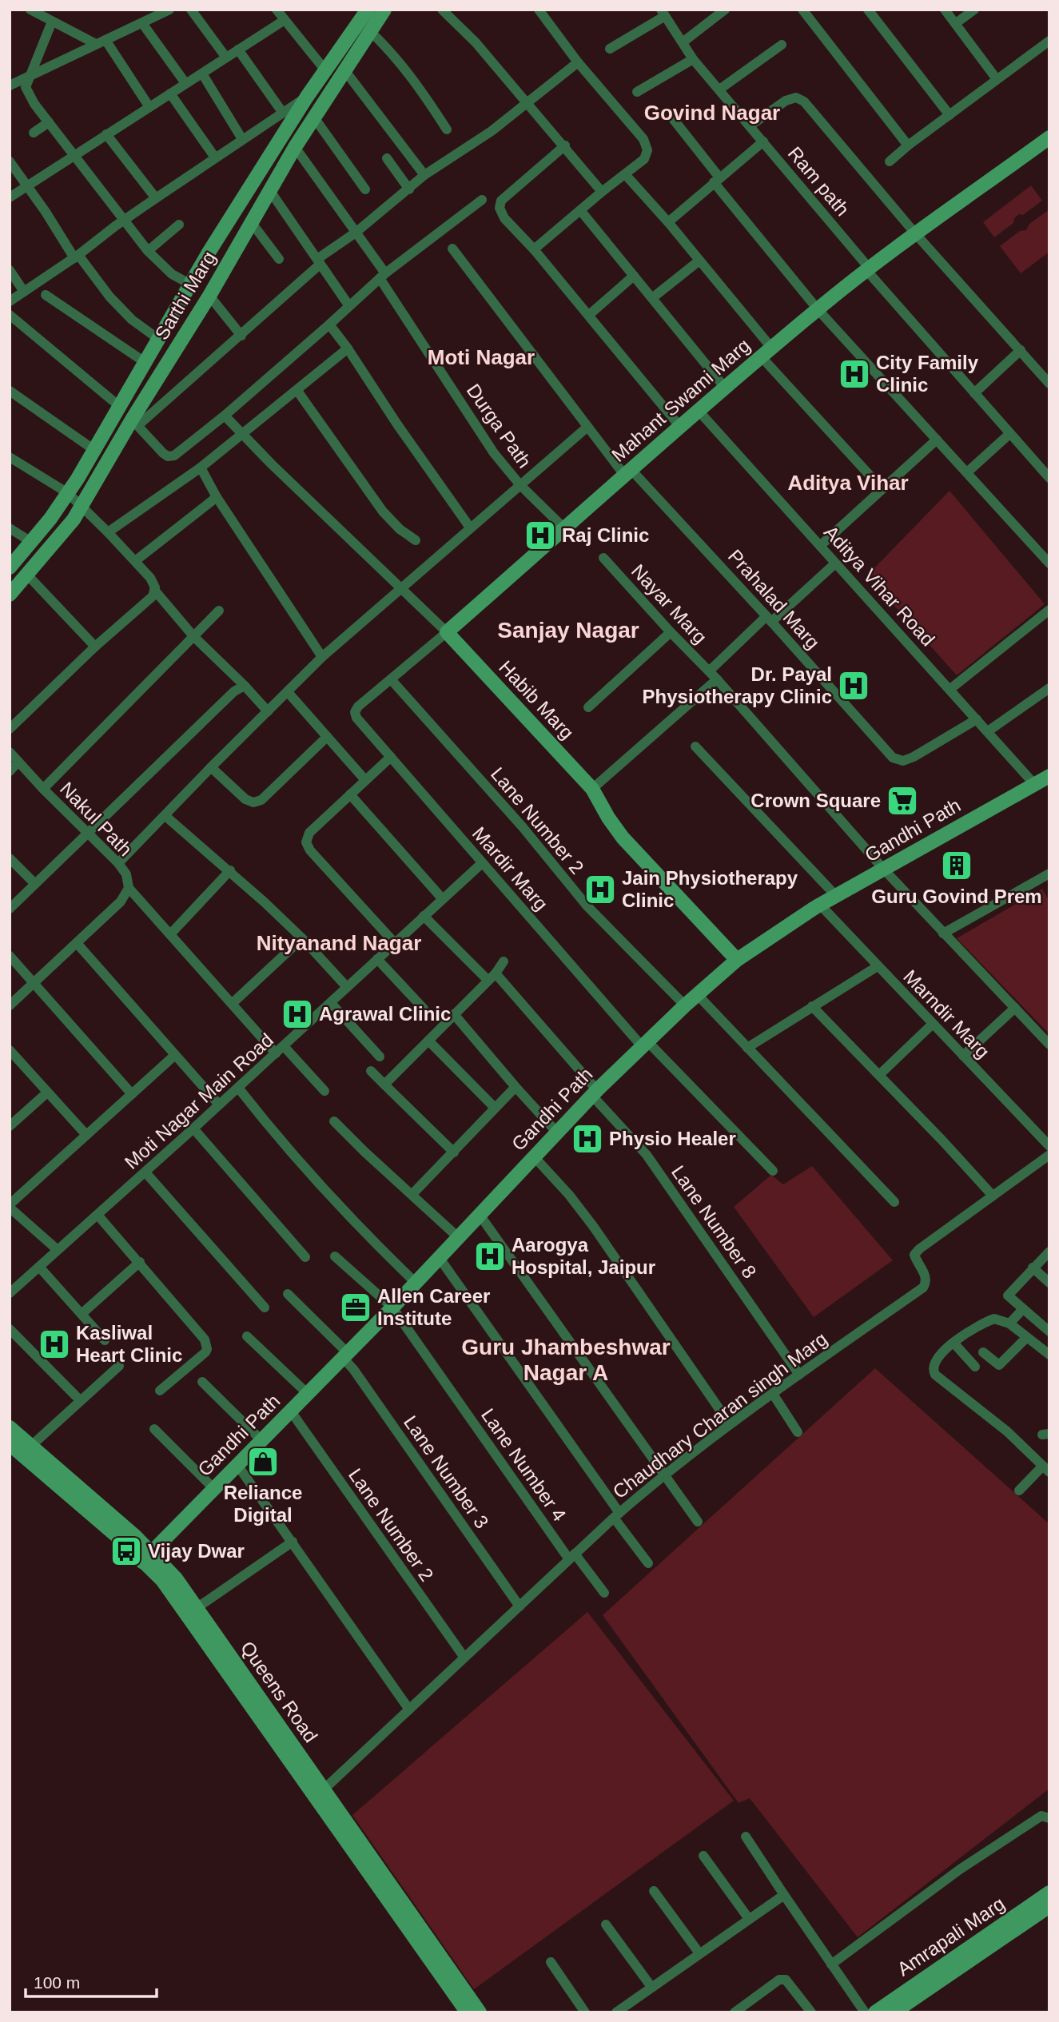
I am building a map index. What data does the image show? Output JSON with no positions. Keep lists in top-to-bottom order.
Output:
{
  "streets": {
    "street": [
      "Ram path",
      "Sarthi Marg",
      "Mahant Swami Marg",
      "Durga Path",
      "Aditya Vihar Road",
      "Prahalad Marg",
      "Nayar Marg",
      "Habib Marg",
      "Nakul Path",
      "Lane Number 2",
      "Gandhi Path",
      "Mardir Marg",
      "Marndir Marg",
      "Moti Nagar Main Road",
      "Lane Number 8",
      "Chaudhary Charan singh Marg",
      "Lane Number 4",
      "Lane Number 3",
      "Queens Road",
      "Amrapali Marg"
    ]
  },
  "crossings": [
    ["Ram path", "Mahant Swami Marg"],
    ["Sarthi Marg", "Durga Path"],
    ["Mahant Swami Marg", "Durga Path"],
    ["Mahant Swami Marg", "Aditya Vihar Road"],
    ["Mahant Swami Marg", "Prahalad Marg"],
    ["Mahant Swami Marg", "Habib Marg"],
    ["Mahant Swami Marg", "Lane Number 2"],
    ["Mahant Swami Marg", "Mardir Marg"],
    ["Aditya Vihar Road", "Prahalad Marg"],
    ["Aditya Vihar Road", "Gandhi Path"],
    ["Nayar Marg", "Gandhi Path"],
    ["Habib Marg", "Gandhi Path"],
    ["Lane Number 2", "Gandhi Path"],
    ["Lane Number 2", "Chaudhary Charan singh Marg"],
    ["Gandhi Path", "Mardir Marg"],
    ["Gandhi Path", "Marndir Marg"],
    ["Gandhi Path", "Lane Number 8"],
    ["Gandhi Path", "Lane Number 4"],
    ["Gandhi Path", "Lane Number 3"],
    ["Gandhi Path", "Queens Road"],
    ["Mardir Marg", "Moti Nagar Main Road"],
    ["Moti Nagar Main Road", "Lane Number 8"],
    ["Lane Number 8", "Chaudhary Charan singh Marg"],
    ["Chaudhary Charan singh Marg", "Lane Number 4"],
    ["Chaudhary Charan singh Marg", "Lane Number 3"],
    ["Chaudhary Charan singh Marg", "Queens Road"]
  ],
  "districts": [
    "Govind Nagar",
    "Moti Nagar",
    "Aditya Vihar",
    "Sanjay Nagar",
    "Nityanand Nagar",
    "Guru Jhambeshwar Nagar A"
  ],
  "places": {
    "hospital": [
      "City Family Clinic",
      "Raj Clinic",
      "Dr. Payal Physiotherapy Clinic",
      "Jain Physiotherapy Clinic",
      "Agrawal Clinic",
      "Physio Healer",
      "Aarogya Hospital, Jaipur",
      "Kasliwal Heart Clinic"
    ],
    "supermarket": ["Crown Square"],
    "building": ["Guru Govind Prem"],
    "office": ["Allen Career Institute"],
    "shop": ["Reliance Digital"],
    "bus stop": ["Vijay Dwar"]
  },
  "scale_bar": "100 m"
}
